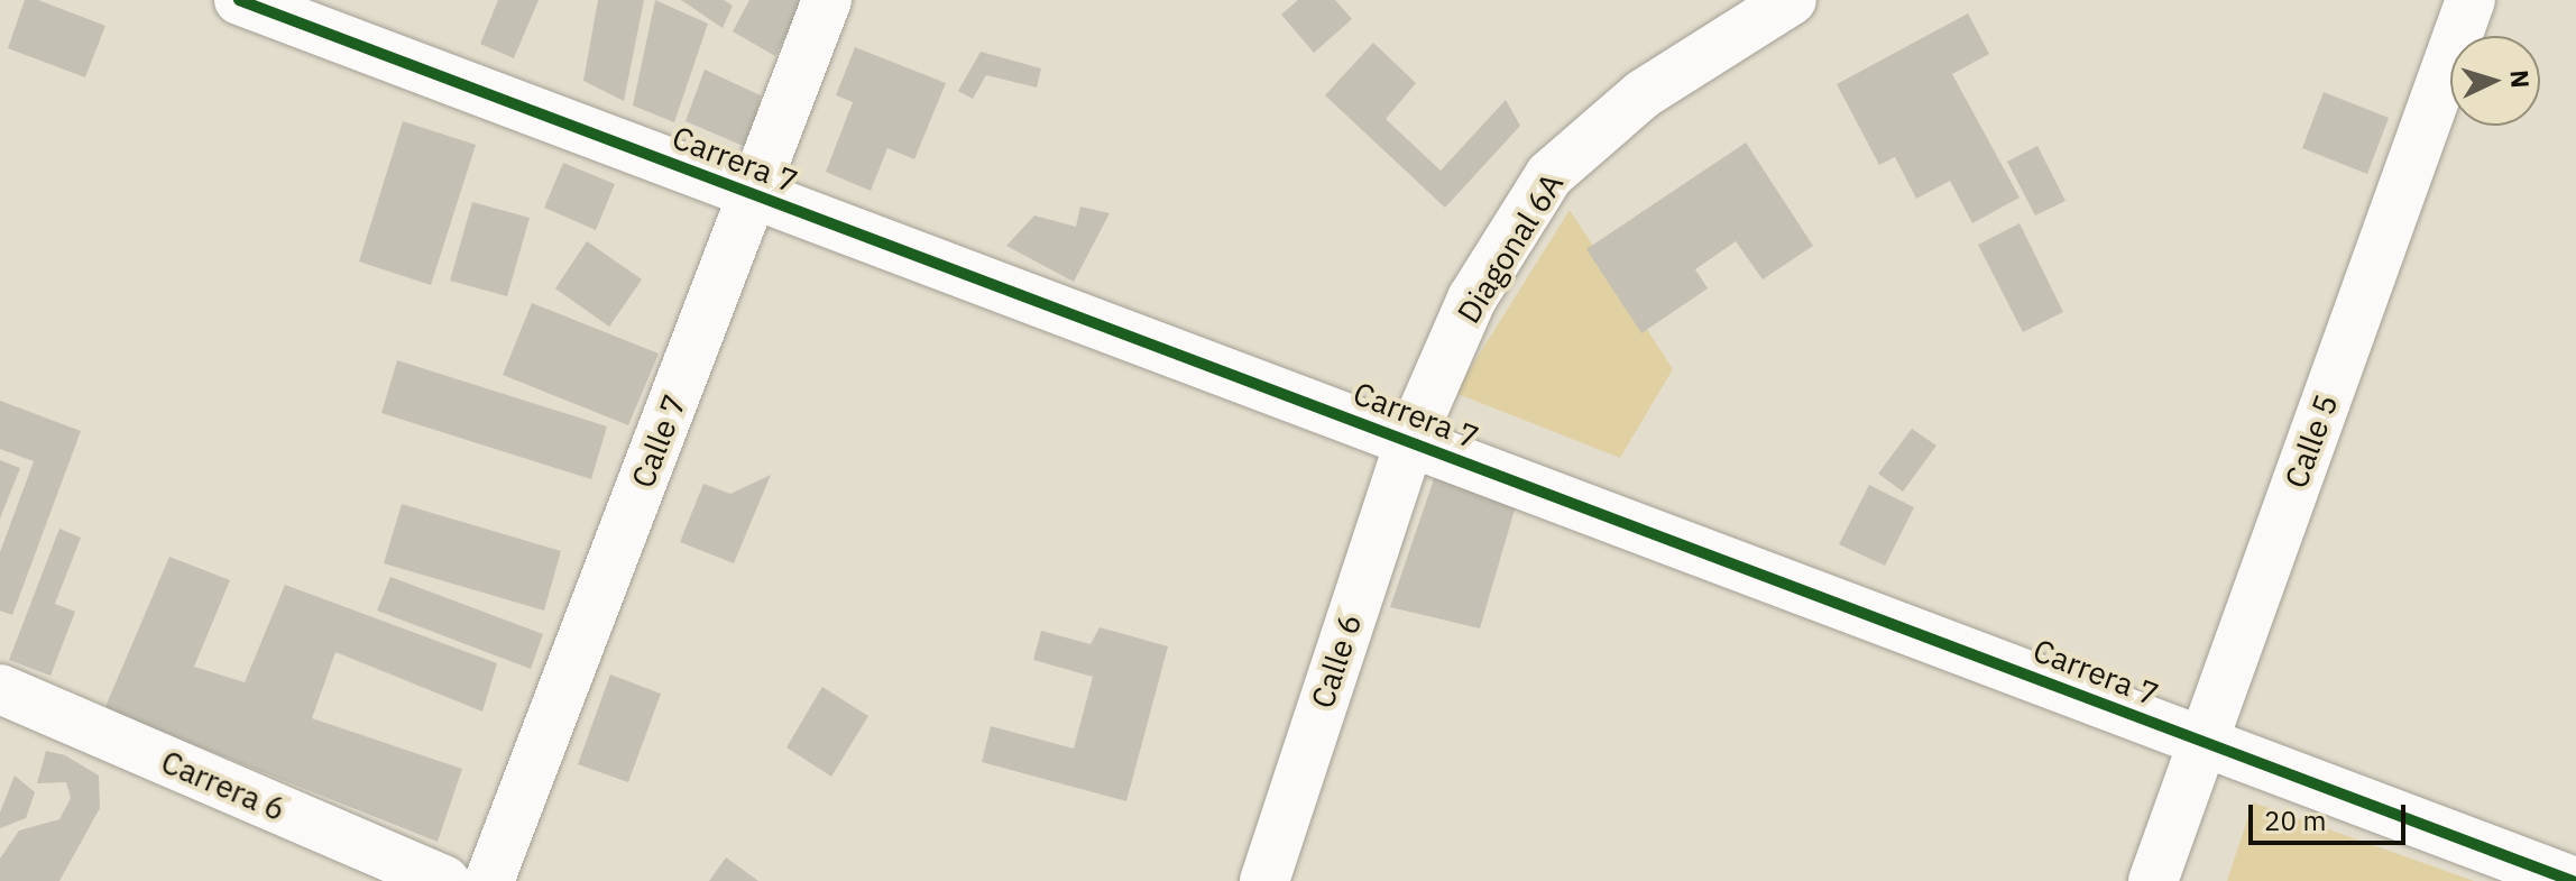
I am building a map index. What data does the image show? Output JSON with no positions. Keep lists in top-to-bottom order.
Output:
{
  "streets": {
    "street": [
      "Carrera 7",
      "Diagonal 6A",
      "Calle 7",
      "Calle 5",
      "Calle 6",
      "Carrera 6"
    ]
  },
  "crossings": [
    ["Carrera 7", "Diagonal 6A"],
    ["Carrera 7", "Calle 7"],
    ["Carrera 7", "Calle 5"],
    ["Carrera 7", "Calle 6"],
    ["Diagonal 6A", "Calle 6"]
  ],
  "scale_bar": "20 m",
  "north": "right"
}
